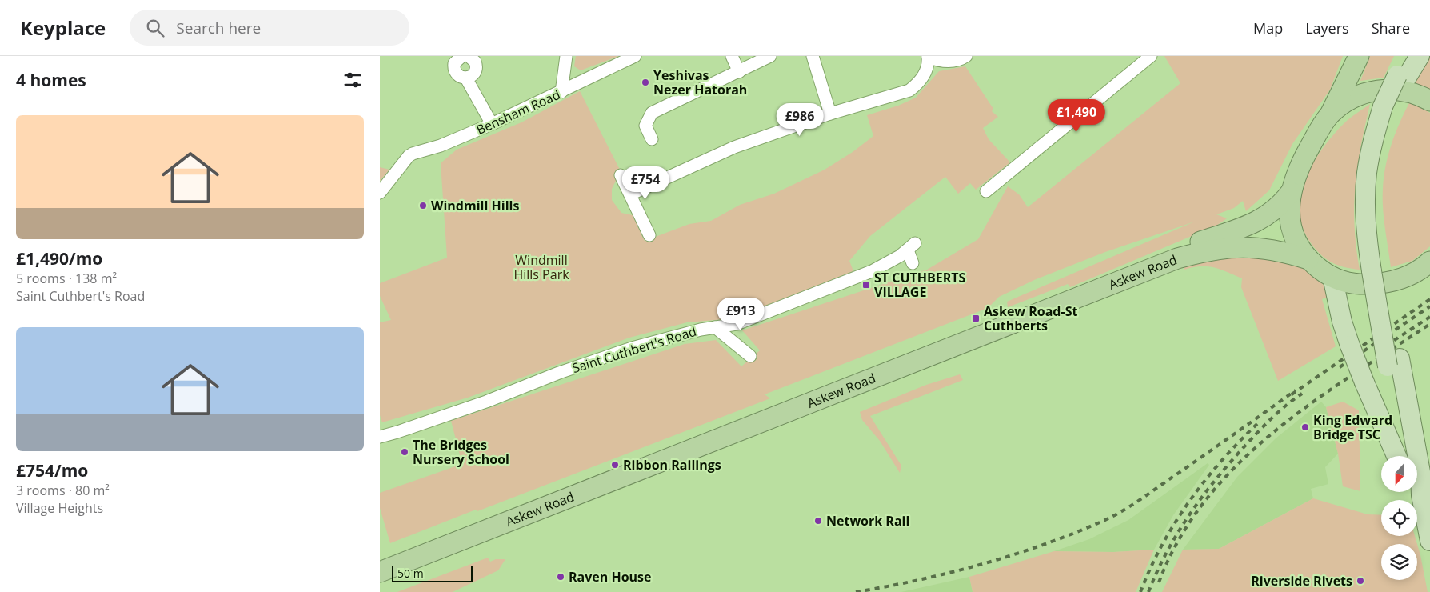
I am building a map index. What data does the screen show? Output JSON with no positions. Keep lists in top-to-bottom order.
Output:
{
  "streets": {
    "highway": ["Askew Road"],
    "street": ["Bensham Road", "Saint Cuthbert's Road"]
  },
  "parks": ["Windmill Hills Park"],
  "places": {
    "other": [
      "Yeshivas Nezer Hatorah",
      "Windmill Hills",
      "King Edward Bridge TSC",
      "The Bridges Nursery School",
      "Ribbon Railings",
      "Network Rail",
      "Raven House",
      "Riverside Rivets"
    ],
    "transit": ["ST CUTHBERTS VILLAGE", "Askew Road-St Cuthberts"]
  },
  "scale_bar": "50 m",
  "north": "bottom",
  "page": {
    "header": "Keyplace",
    "search": "Search here",
    "nav": ["Map", "Layers", "Share"],
    "heading": "4 homes",
    "price": [
      "£1,490",
      "£986",
      "£754",
      "£913"
    ],
    "list": [
      {
        "name": "£1,490/mo",
        "note": "5 rooms · 138 m² · Saint Cuthbert's Road"
      },
      {
        "name": "£754/mo",
        "note": "3 rooms · 80 m² · Village Heights"
      }
    ],
    "scale": "50 m"
  }
}
